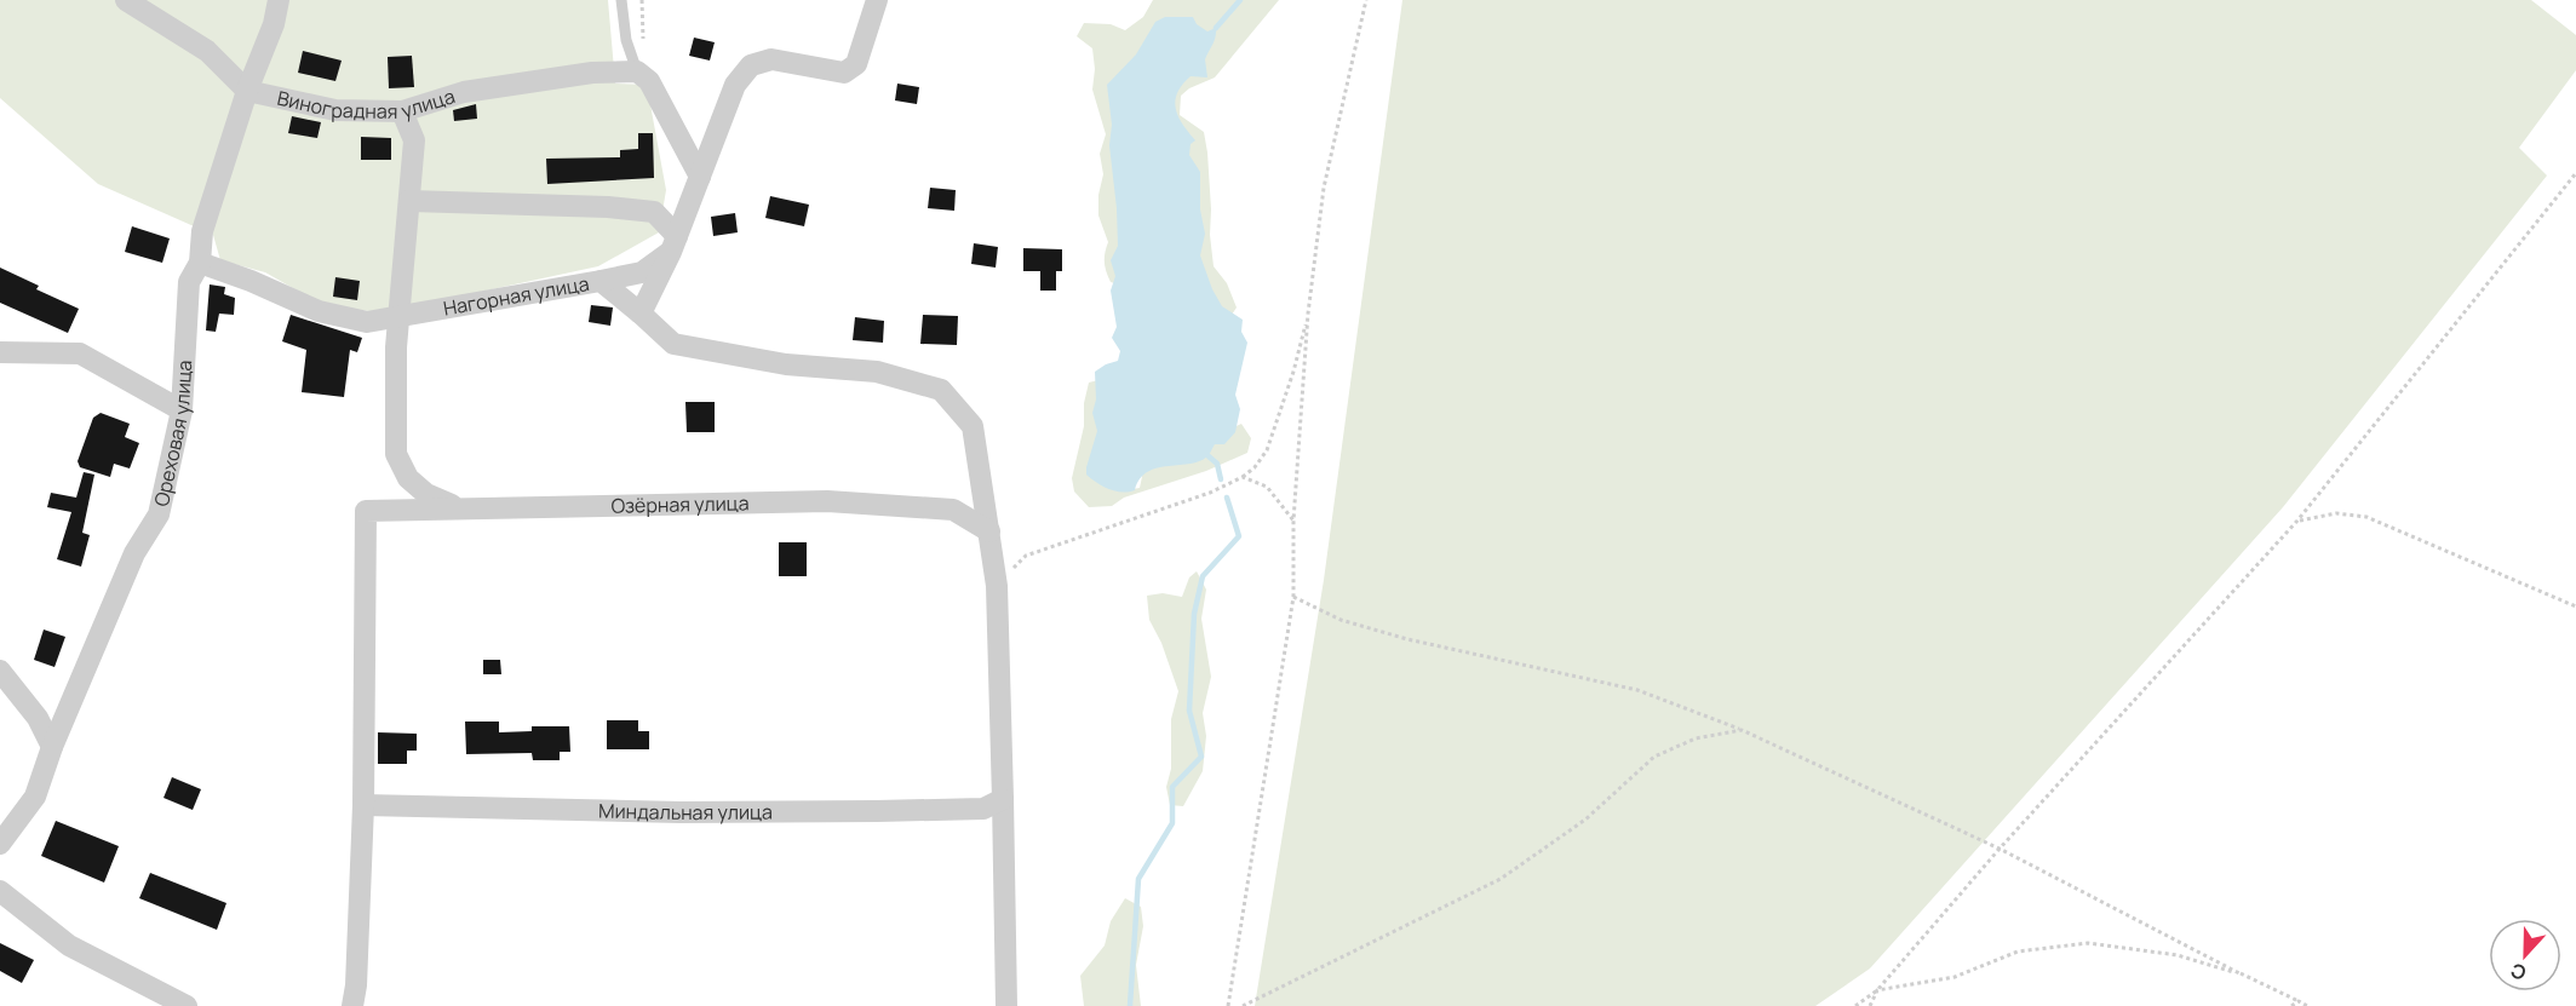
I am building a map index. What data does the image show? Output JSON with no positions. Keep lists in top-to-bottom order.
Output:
{
  "streets": {
    "street": [
      "Виноградная улица",
      "Нагорная улица",
      "Ореховая улица",
      "Озёрная улица",
      "Миндальная улица"
    ]
  },
  "crossings": [
    ["Виноградная улица", "Ореховая улица"],
    ["Нагорная улица", "Ореховая улица"],
    ["Нагорная улица", "Озёрная улица"],
    ["Озёрная улица", "Миндальная улица"]
  ],
  "north": "bottom"
}
